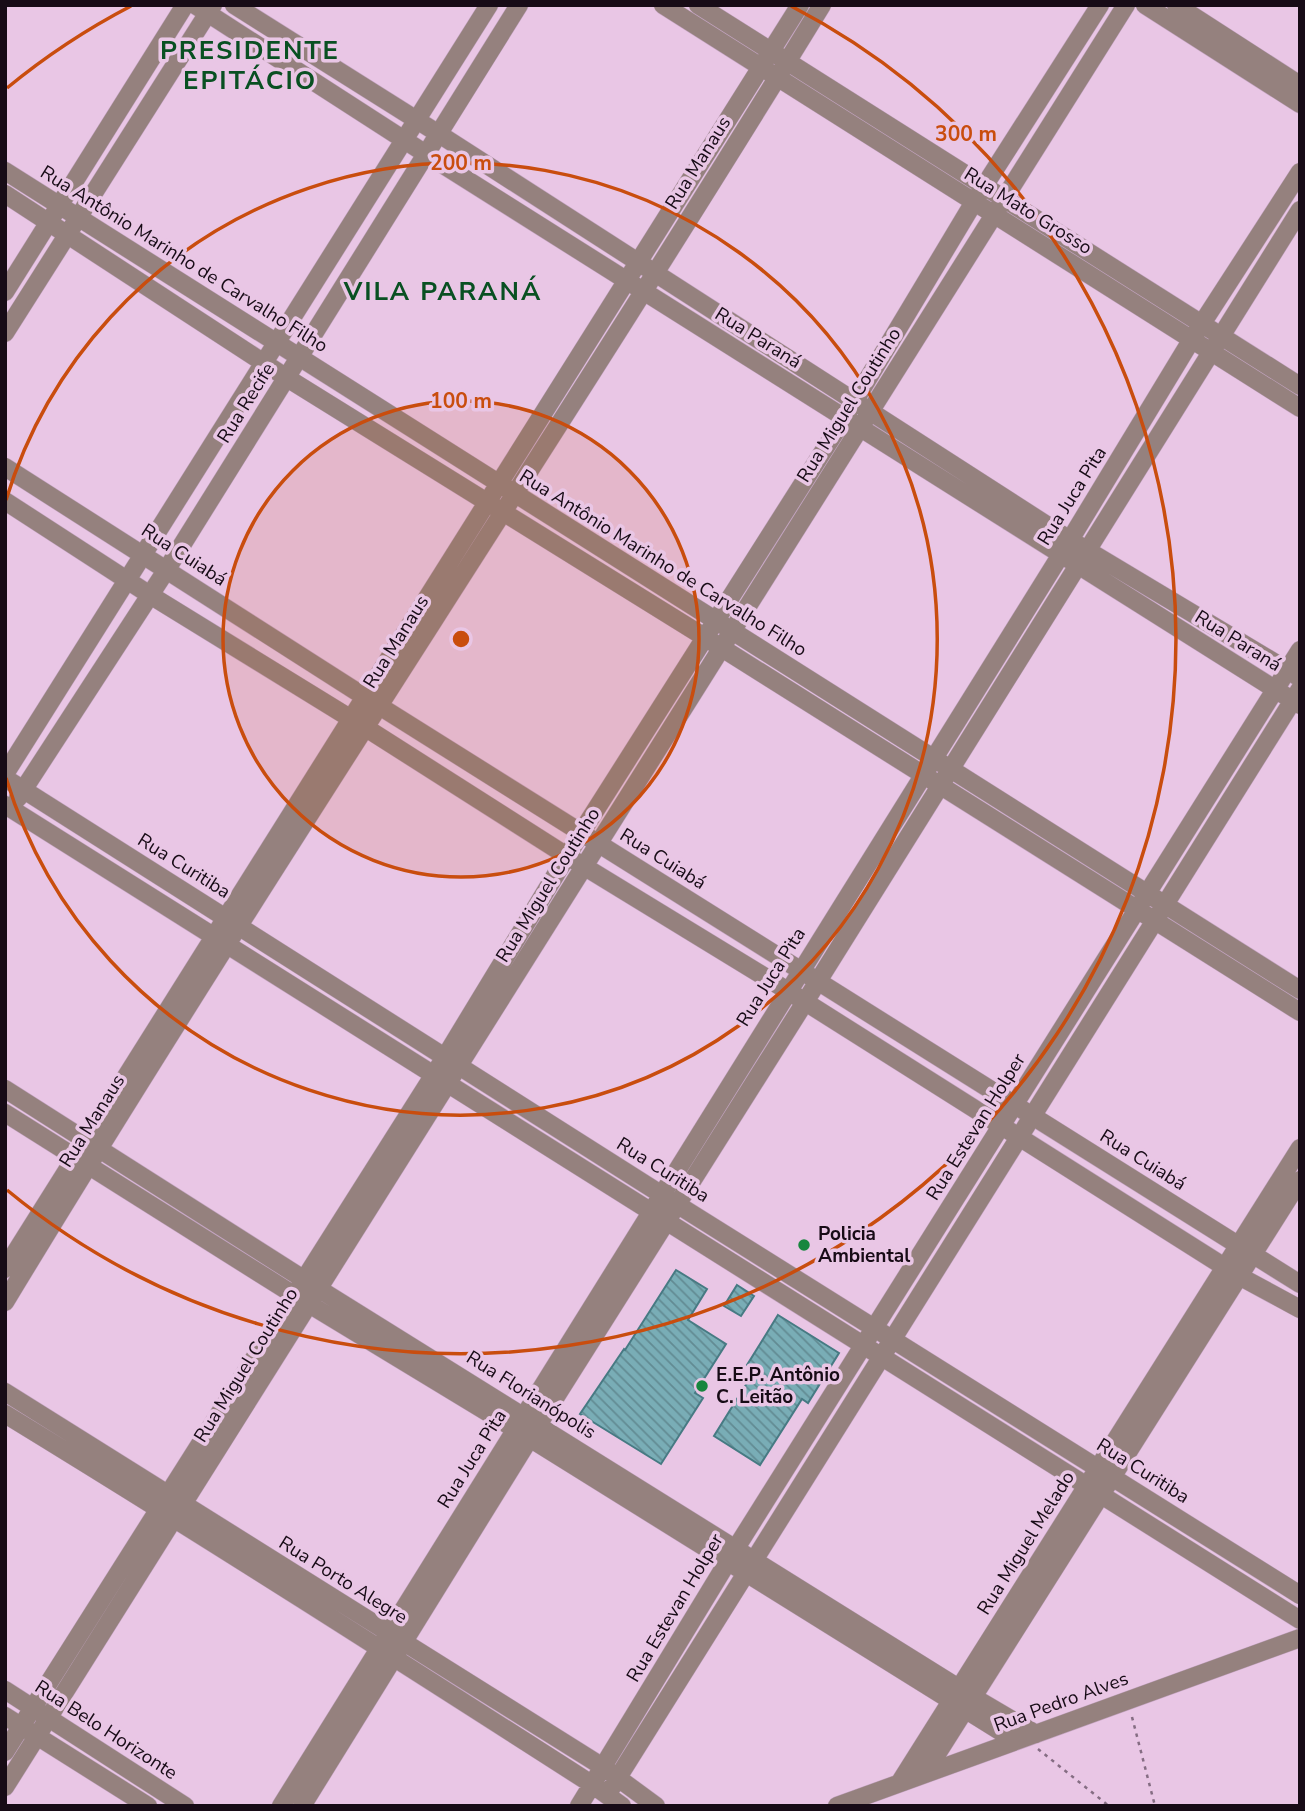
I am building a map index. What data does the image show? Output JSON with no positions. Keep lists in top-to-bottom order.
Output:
{
  "streets": {
    "street": [
      "Rua Manaus",
      "Rua Mato Grosso",
      "Rua Antônio Marinho de Carvalho Filho",
      "Rua Paraná",
      "Rua Recife",
      "Rua Miguel Coutinho",
      "Rua Juca Pita",
      "Rua Cuiabá",
      "Rua Curitiba",
      "Rua Estevan Holper",
      "Rua Florianópolis",
      "Rua Miguel Melado",
      "Rua Porto Alegre",
      "Rua Pedro Alves",
      "Rua Belo Horizonte"
    ]
  },
  "crossings": [
    ["Rua Manaus", "Rua Mato Grosso"],
    ["Rua Manaus", "Rua Antônio Marinho de Carvalho Filho"],
    ["Rua Manaus", "Rua Paraná"],
    ["Rua Manaus", "Rua Cuiabá"],
    ["Rua Manaus", "Rua Curitiba"],
    ["Rua Manaus", "Rua Florianópolis"],
    ["Rua Mato Grosso", "Rua Miguel Coutinho"],
    ["Rua Mato Grosso", "Rua Juca Pita"],
    ["Rua Antônio Marinho de Carvalho Filho", "Rua Recife"],
    ["Rua Antônio Marinho de Carvalho Filho", "Rua Miguel Coutinho"],
    ["Rua Antônio Marinho de Carvalho Filho", "Rua Juca Pita"],
    ["Rua Antônio Marinho de Carvalho Filho", "Rua Estevan Holper"],
    ["Rua Paraná", "Rua Recife"],
    ["Rua Paraná", "Rua Miguel Coutinho"],
    ["Rua Paraná", "Rua Juca Pita"],
    ["Rua Paraná", "Rua Estevan Holper"],
    ["Rua Recife", "Rua Cuiabá"],
    ["Rua Recife", "Rua Curitiba"],
    ["Rua Miguel Coutinho", "Rua Cuiabá"],
    ["Rua Miguel Coutinho", "Rua Curitiba"],
    ["Rua Miguel Coutinho", "Rua Florianópolis"],
    ["Rua Miguel Coutinho", "Rua Porto Alegre"],
    ["Rua Miguel Coutinho", "Rua Belo Horizonte"],
    ["Rua Juca Pita", "Rua Cuiabá"],
    ["Rua Juca Pita", "Rua Curitiba"],
    ["Rua Juca Pita", "Rua Florianópolis"],
    ["Rua Juca Pita", "Rua Porto Alegre"],
    ["Rua Cuiabá", "Rua Estevan Holper"],
    ["Rua Cuiabá", "Rua Miguel Melado"],
    ["Rua Curitiba", "Rua Estevan Holper"],
    ["Rua Curitiba", "Rua Miguel Melado"],
    ["Rua Estevan Holper", "Rua Florianópolis"],
    ["Rua Estevan Holper", "Rua Porto Alegre"],
    ["Rua Florianópolis", "Rua Miguel Melado"],
    ["Rua Florianópolis", "Rua Pedro Alves"],
    ["Rua Miguel Melado", "Rua Pedro Alves"]
  ],
  "districts": ["PRESIDENTE EPITÁCIO", "VILA PARANÁ"],
  "places": ["Policia Ambiental", "E.E.P. Antônio C. Leitão"],
  "rings": ["300 m", "200 m", "100 m"]
}
